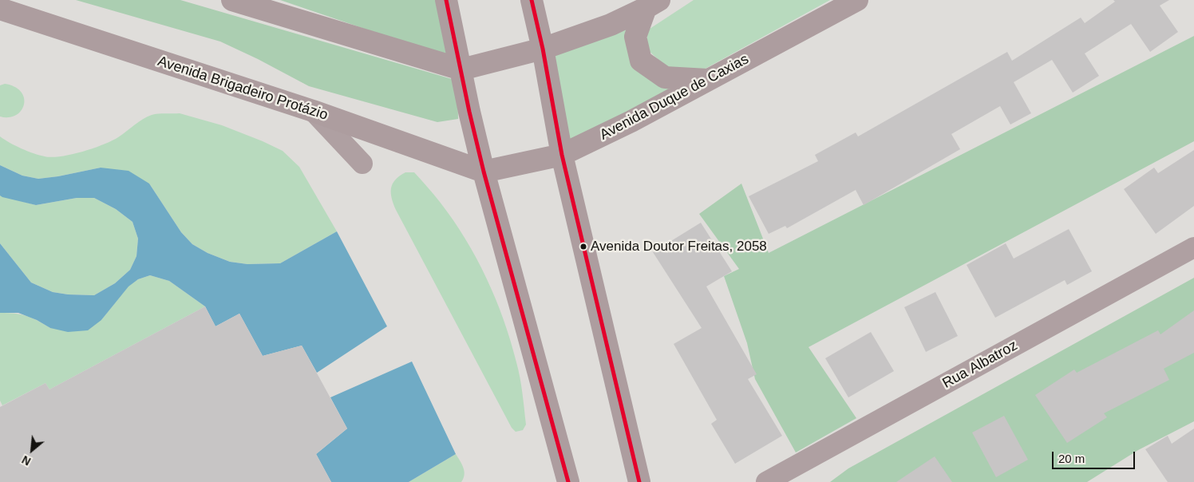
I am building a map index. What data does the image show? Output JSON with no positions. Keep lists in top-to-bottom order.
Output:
{
  "streets": {
    "main road": ["Avenida Brigadeiro Protázio", "Avenida Duque de Caxias"],
    "street": ["Rua Albatroz"]
  },
  "crossings": [
    ["Avenida Brigadeiro Protázio", "Avenida Duque de Caxias"]
  ],
  "places": ["Avenida Doutor Freitas, 2058"],
  "scale_bar": "20 m",
  "north": "bottom left"
}
